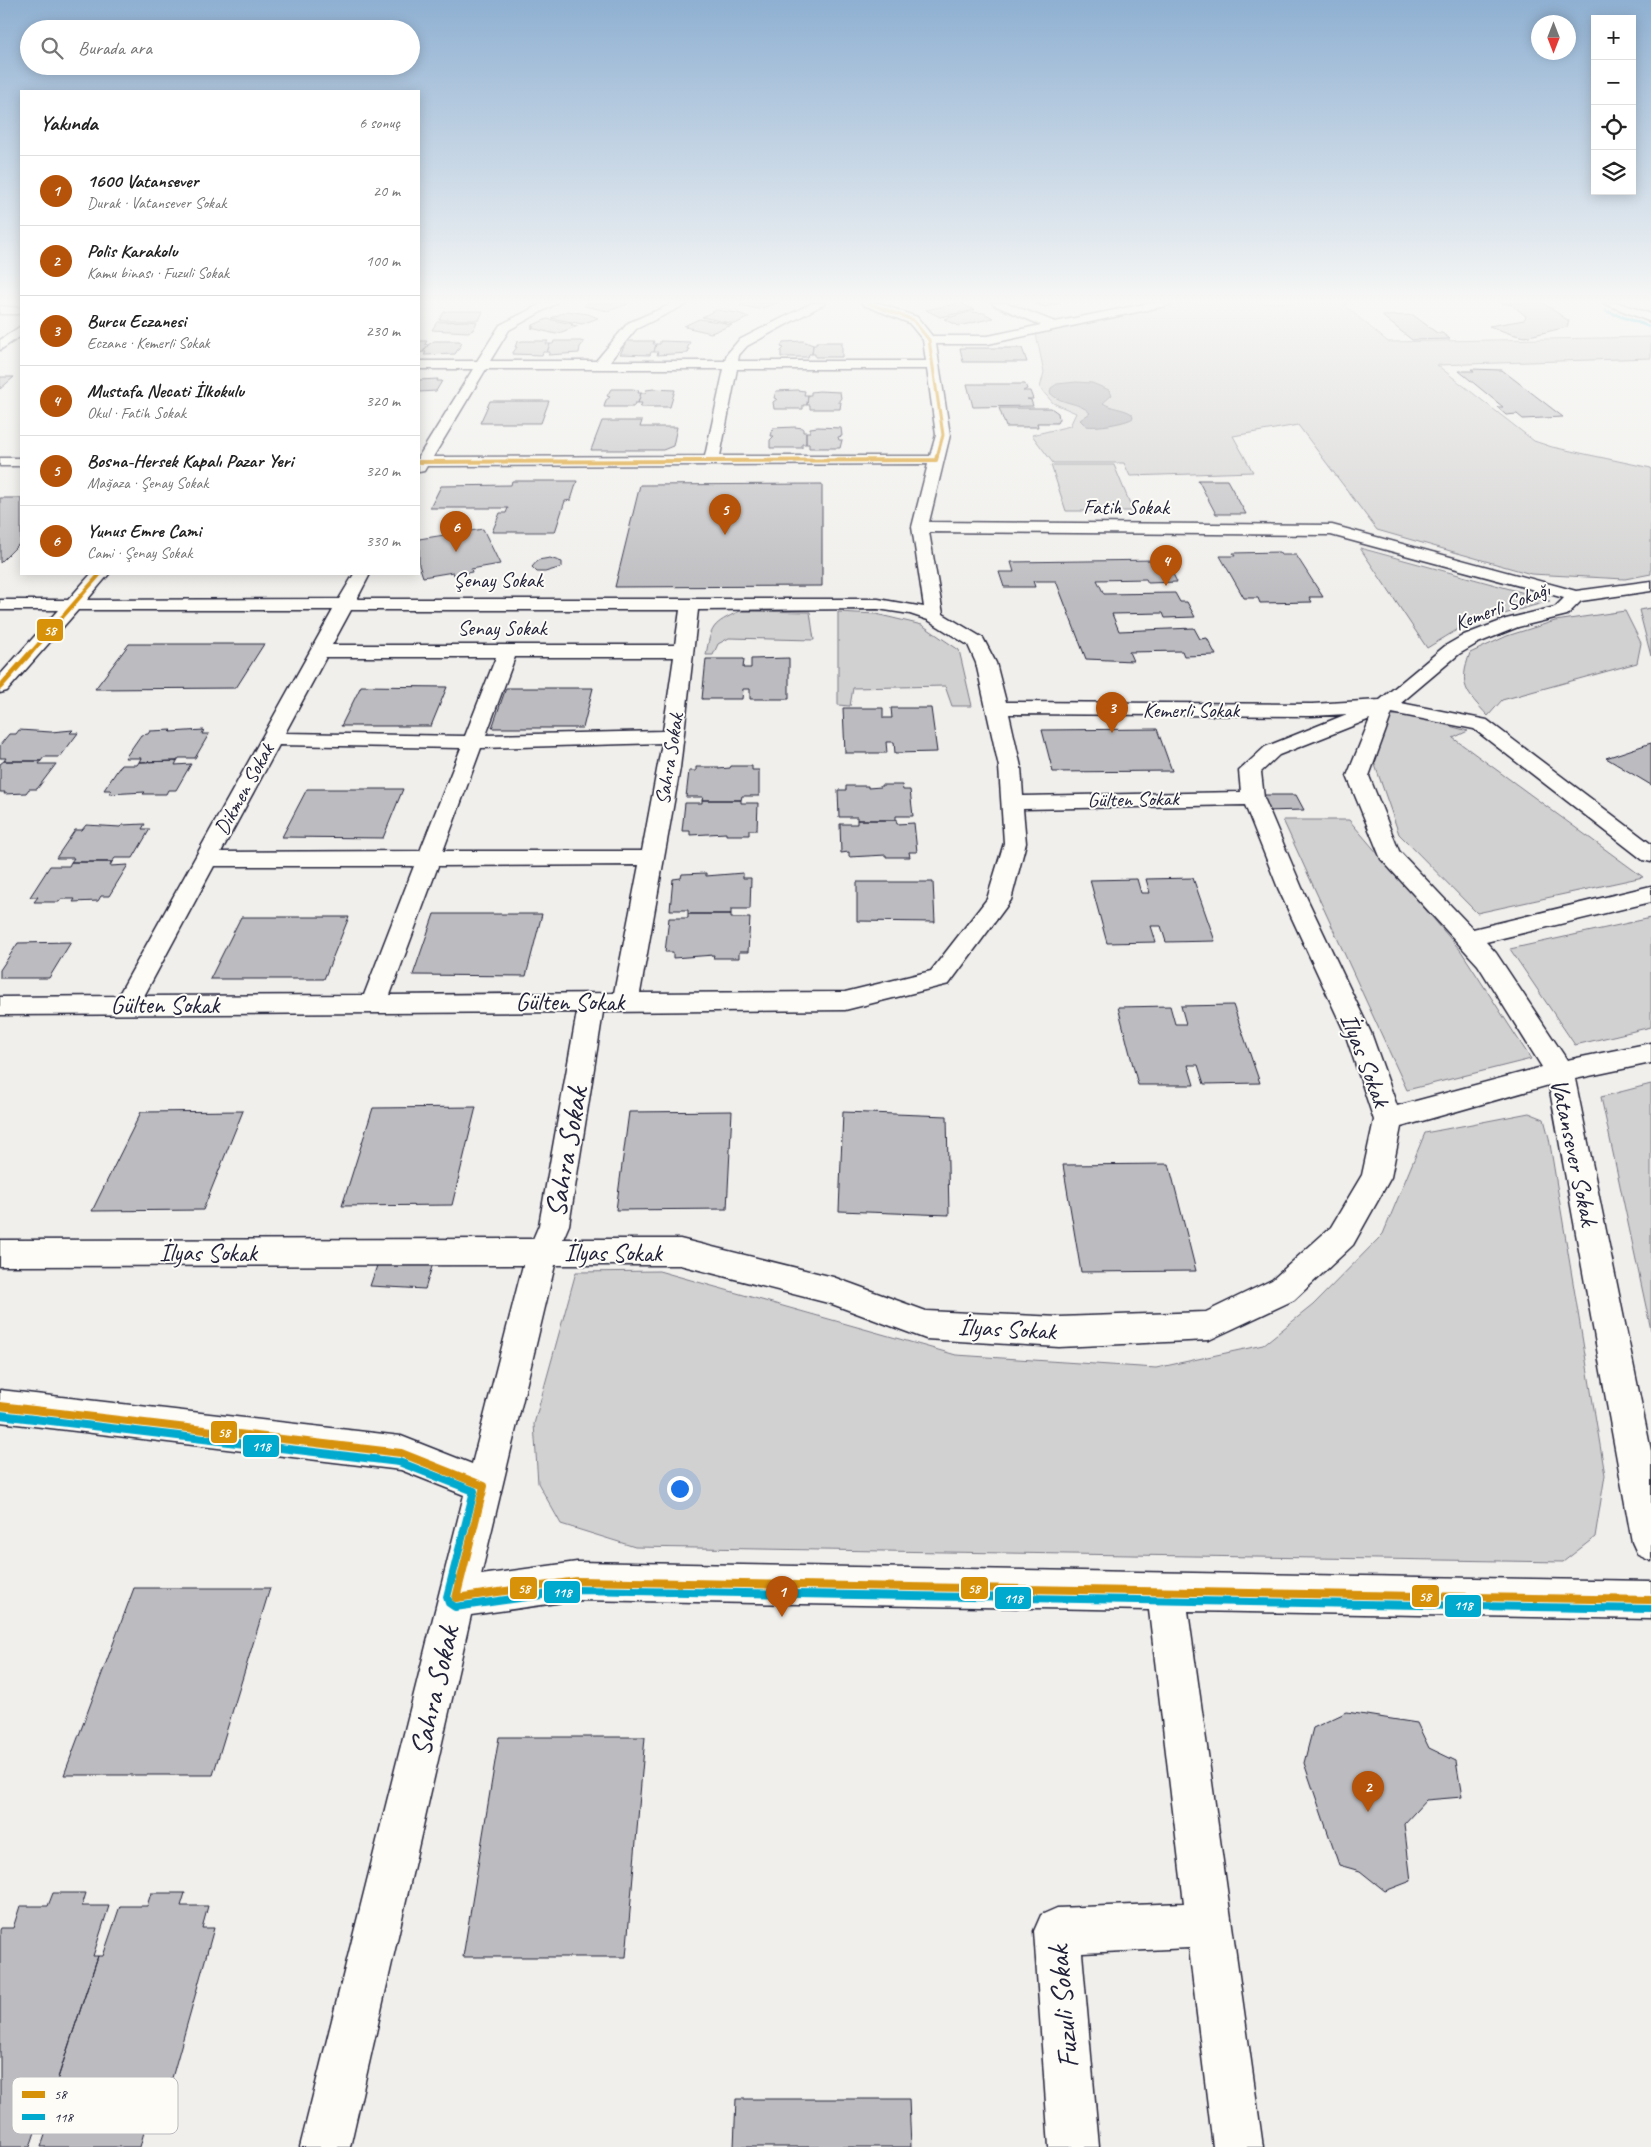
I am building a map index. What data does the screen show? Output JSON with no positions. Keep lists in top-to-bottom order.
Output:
{
  "streets": {
    "street": [
      "Fatih Sokak",
      "Şenay Sokak",
      "Kemerli Sokağı",
      "Senay Sokak",
      "Kemerli Sokak",
      "Sahra Sokak",
      "Dikmen Sokak",
      "Gülten Sokak",
      "İlyas Sokak",
      "Vatansever Sokak",
      "Fuzuli Sokak"
    ]
  },
  "crossings": [
    ["Fatih Sokak", "Kemerli Sokağı"],
    ["Şenay Sokak", "Sahra Sokak"],
    ["Şenay Sokak", "Dikmen Sokak"],
    ["Şenay Sokak", "Gülten Sokak"],
    ["Kemerli Sokağı", "Kemerli Sokak"],
    ["Kemerli Sokağı", "İlyas Sokak"],
    ["Kemerli Sokağı", "Vatansever Sokak"],
    ["Senay Sokak", "Sahra Sokak"],
    ["Senay Sokak", "Dikmen Sokak"],
    ["Kemerli Sokak", "Gülten Sokak"],
    ["Kemerli Sokak", "İlyas Sokak"],
    ["Kemerli Sokak", "Vatansever Sokak"],
    ["Sahra Sokak", "Gülten Sokak"],
    ["Sahra Sokak", "İlyas Sokak"],
    ["Dikmen Sokak", "Gülten Sokak"],
    ["Gülten Sokak", "İlyas Sokak"],
    ["İlyas Sokak", "Vatansever Sokak"]
  ],
  "lines": ["transit line 58", "transit line 118"],
  "legend": ["58", "118"],
  "north": "bottom",
  "page": {
    "map_buttons": ["+", "−"],
    "search": "Burada ara",
    "heading": ["Yakında", "6 sonuç"],
    "list": [
      {
        "mark": "1",
        "name": "1600 Vatansever",
        "note": "Durak · Vatansever Sokak",
        "value": "20 m"
      },
      {
        "mark": "2",
        "name": "Polis Karakolu",
        "note": "Kamu binası · Fuzuli Sokak",
        "value": "100 m"
      },
      {
        "mark": "3",
        "name": "Burcu Eczanesi",
        "note": "Eczane · Kemerli Sokak",
        "value": "230 m"
      },
      {
        "mark": "4",
        "name": "Mustafa Necati İlkokulu",
        "note": "Okul · Fatih Sokak",
        "value": "320 m"
      },
      {
        "mark": "5",
        "name": "Bosna-Hersek Kapalı Pazar Yeri",
        "note": "Mağaza · Şenay Sokak",
        "value": "320 m"
      },
      {
        "mark": "6",
        "name": "Yunus Emre Cami",
        "note": "Cami · Şenay Sokak",
        "value": "330 m"
      }
    ],
    "pins": [
      "5",
      "6",
      "4",
      "3",
      "1",
      "2"
    ]
  }
}
